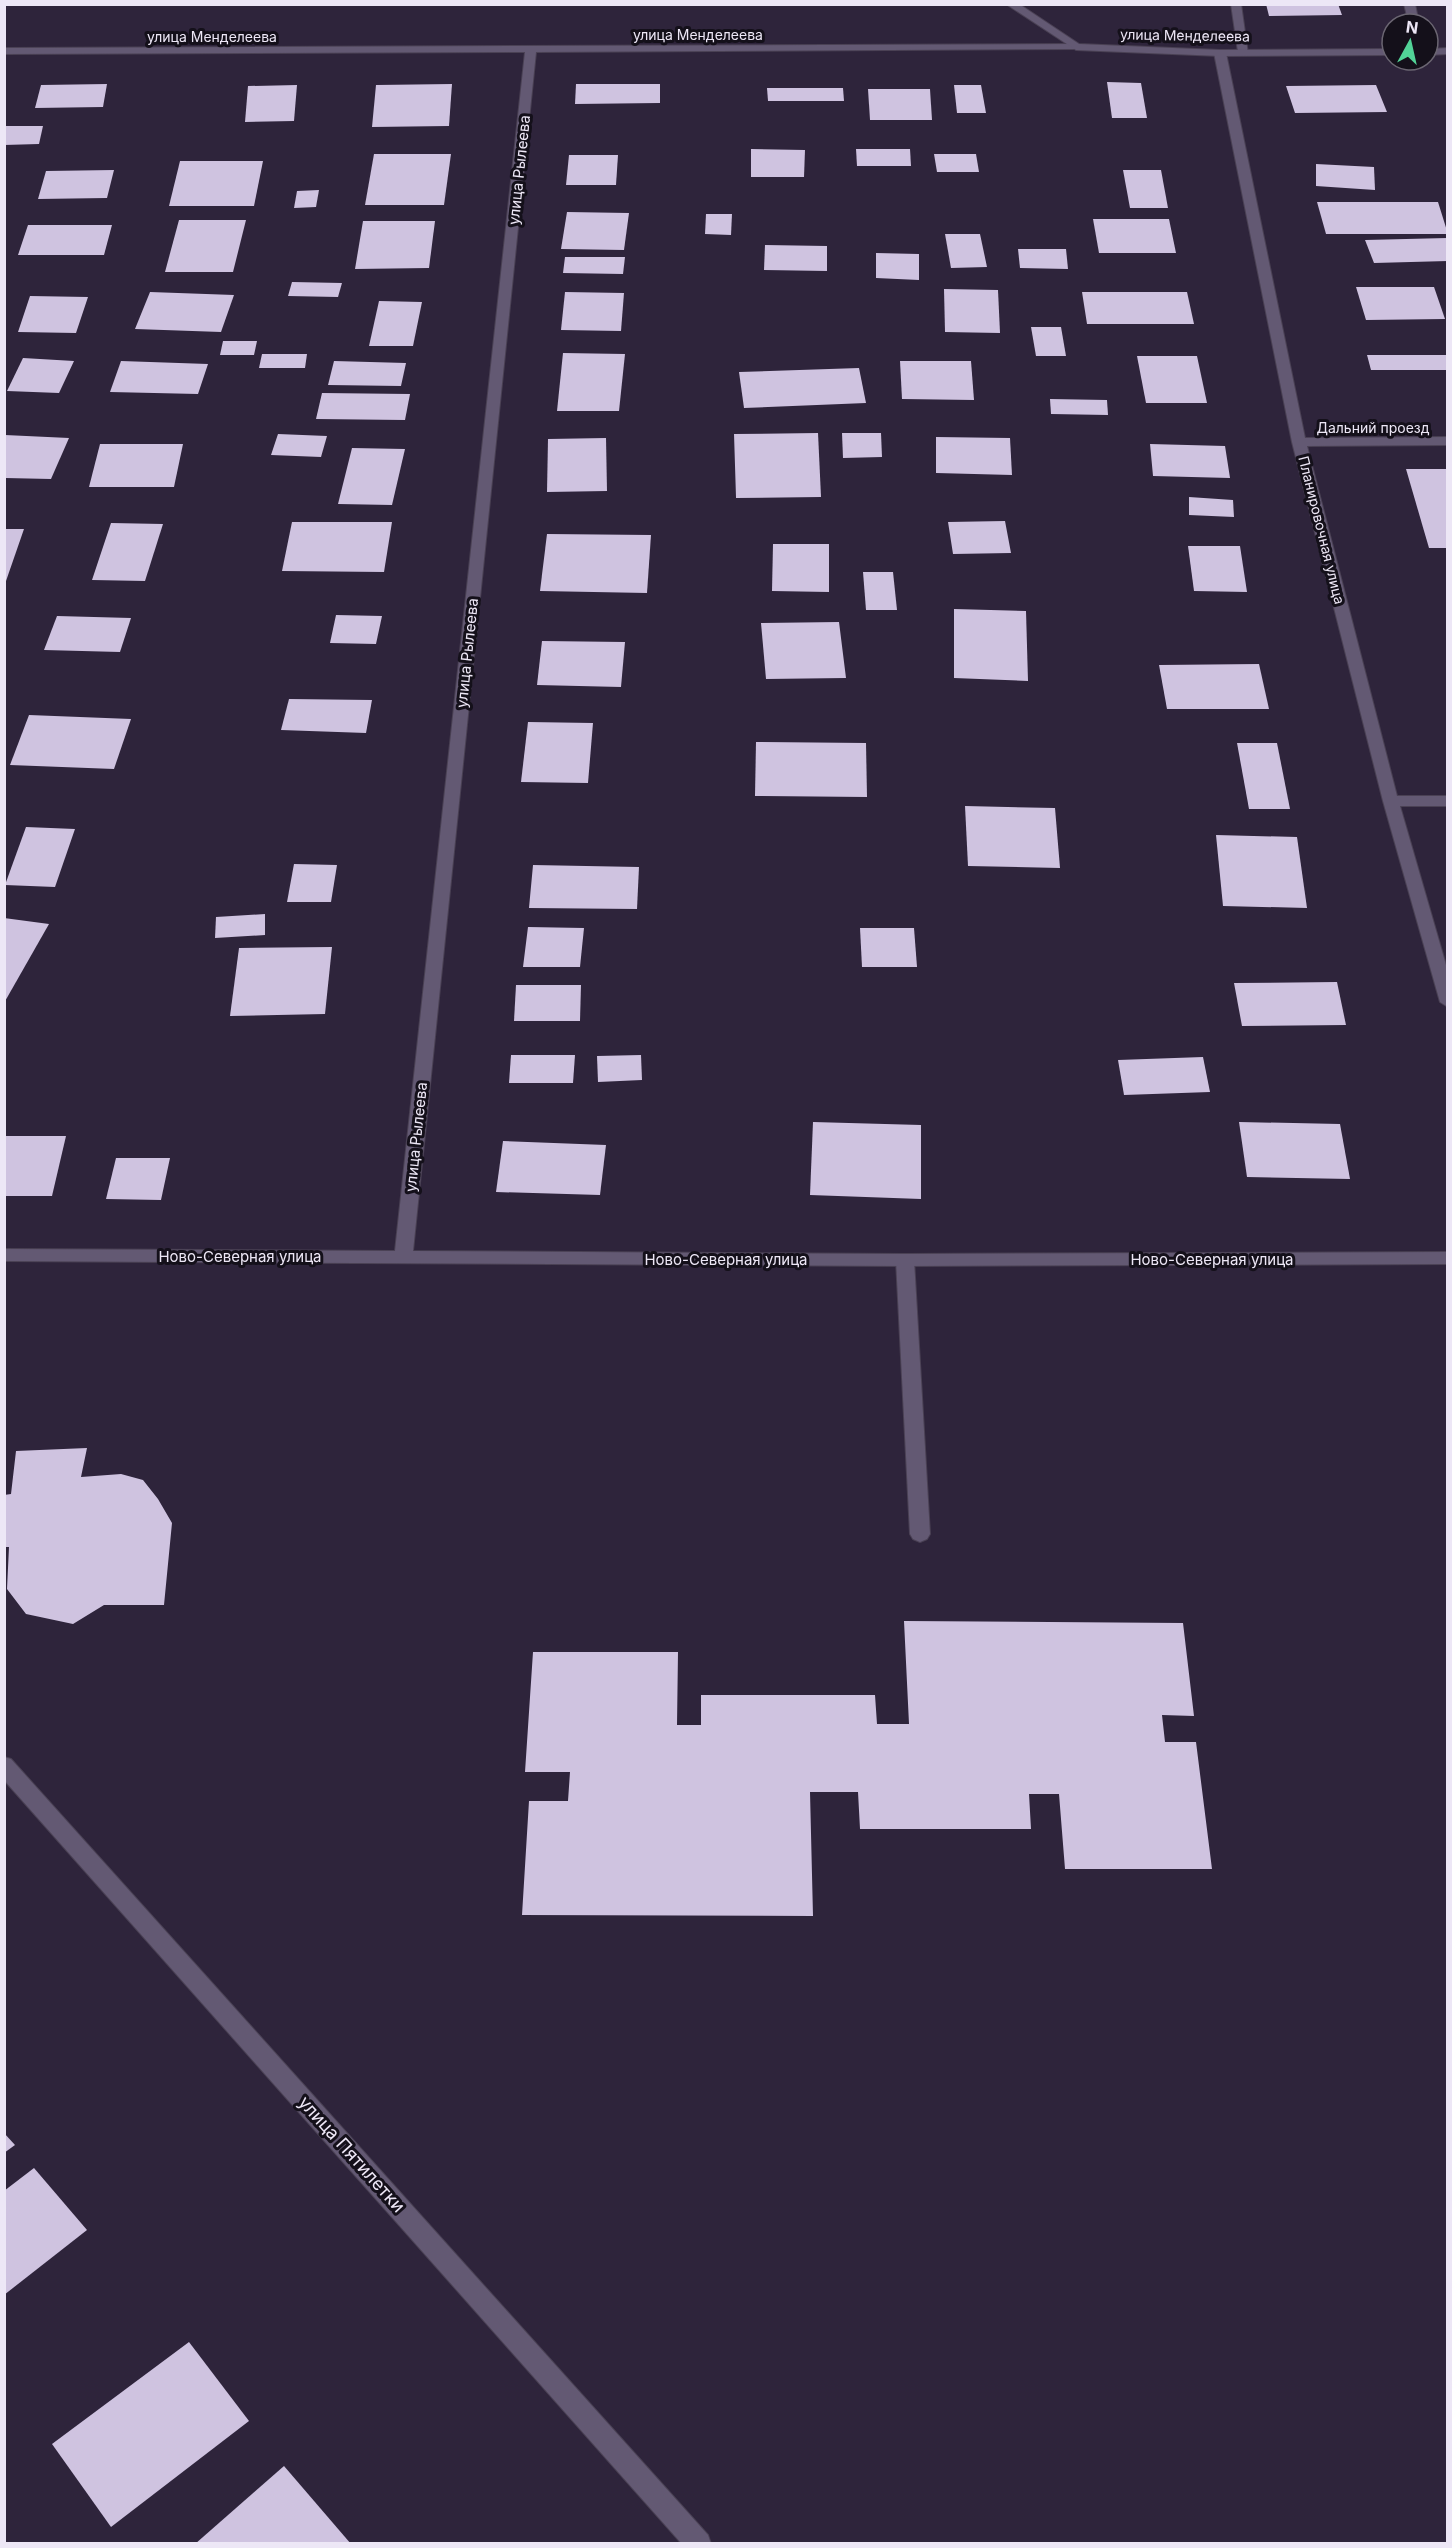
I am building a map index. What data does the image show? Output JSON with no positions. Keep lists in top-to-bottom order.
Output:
{
  "streets": {
    "street": [
      "улица Менделеева",
      "улица Рылеева",
      "Дальний проезд",
      "Планировочная улица",
      "Ново-Северная улица",
      "улица Пятилетки"
    ]
  },
  "crossings": [
    ["улица Менделеева", "улица Рылеева"],
    ["улица Менделеева", "Планировочная улица"],
    ["улица Рылеева", "Ново-Северная улица"],
    ["Дальний проезд", "Планировочная улица"]
  ],
  "north": "top"
}
